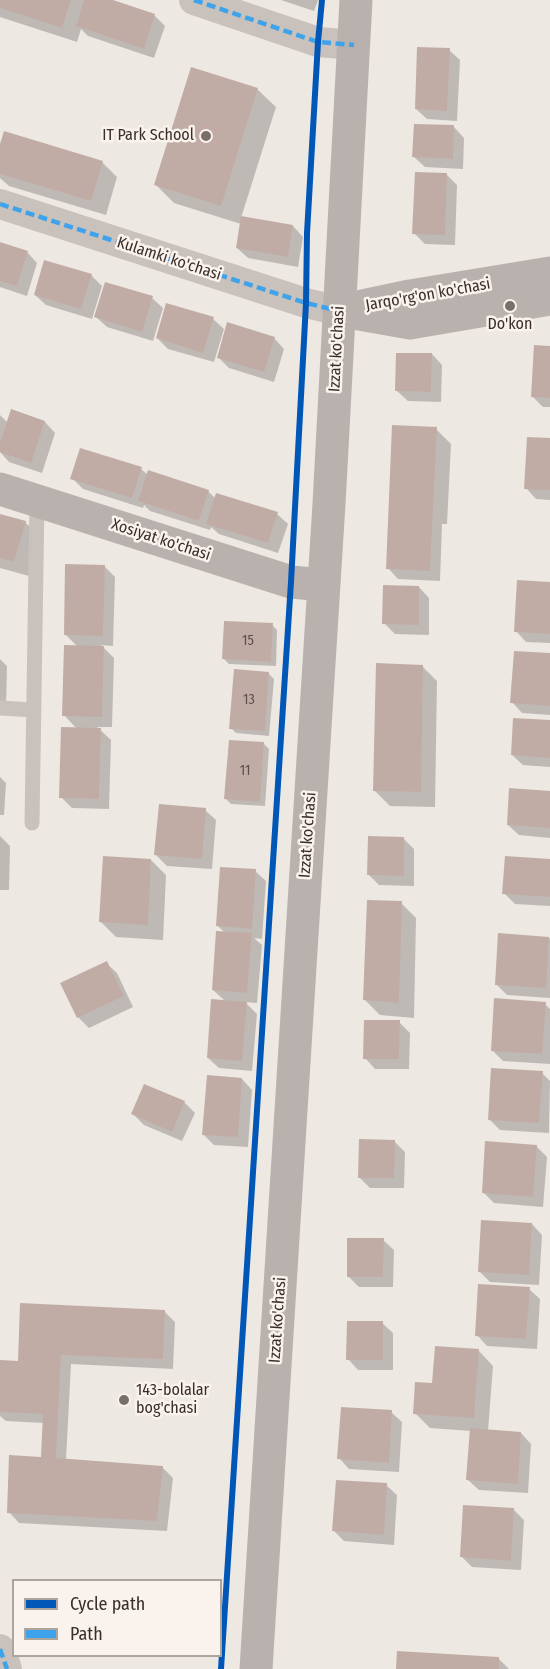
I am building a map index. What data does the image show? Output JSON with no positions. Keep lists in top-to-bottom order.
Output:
{
  "streets": {
    "main road": ["Jarqo'rg'on ko'chasi", "Izzat ko'chasi", "Xosiyat ko'chasi"],
    "street": ["Kulamki ko'chasi"]
  },
  "crossings": [
    ["Kulamki ko'chasi", "Jarqo'rg'on ko'chasi"],
    ["Kulamki ko'chasi", "Izzat ko'chasi"],
    ["Jarqo'rg'on ko'chasi", "Izzat ko'chasi"],
    ["Izzat ko'chasi", "Xosiyat ko'chasi"]
  ],
  "places": ["IT Park School", "Do'kon", "143-bolalar bog'chasi"],
  "house_numbers": ["15", "13", "11"],
  "legend": ["Cycle path", "Path"]
}
